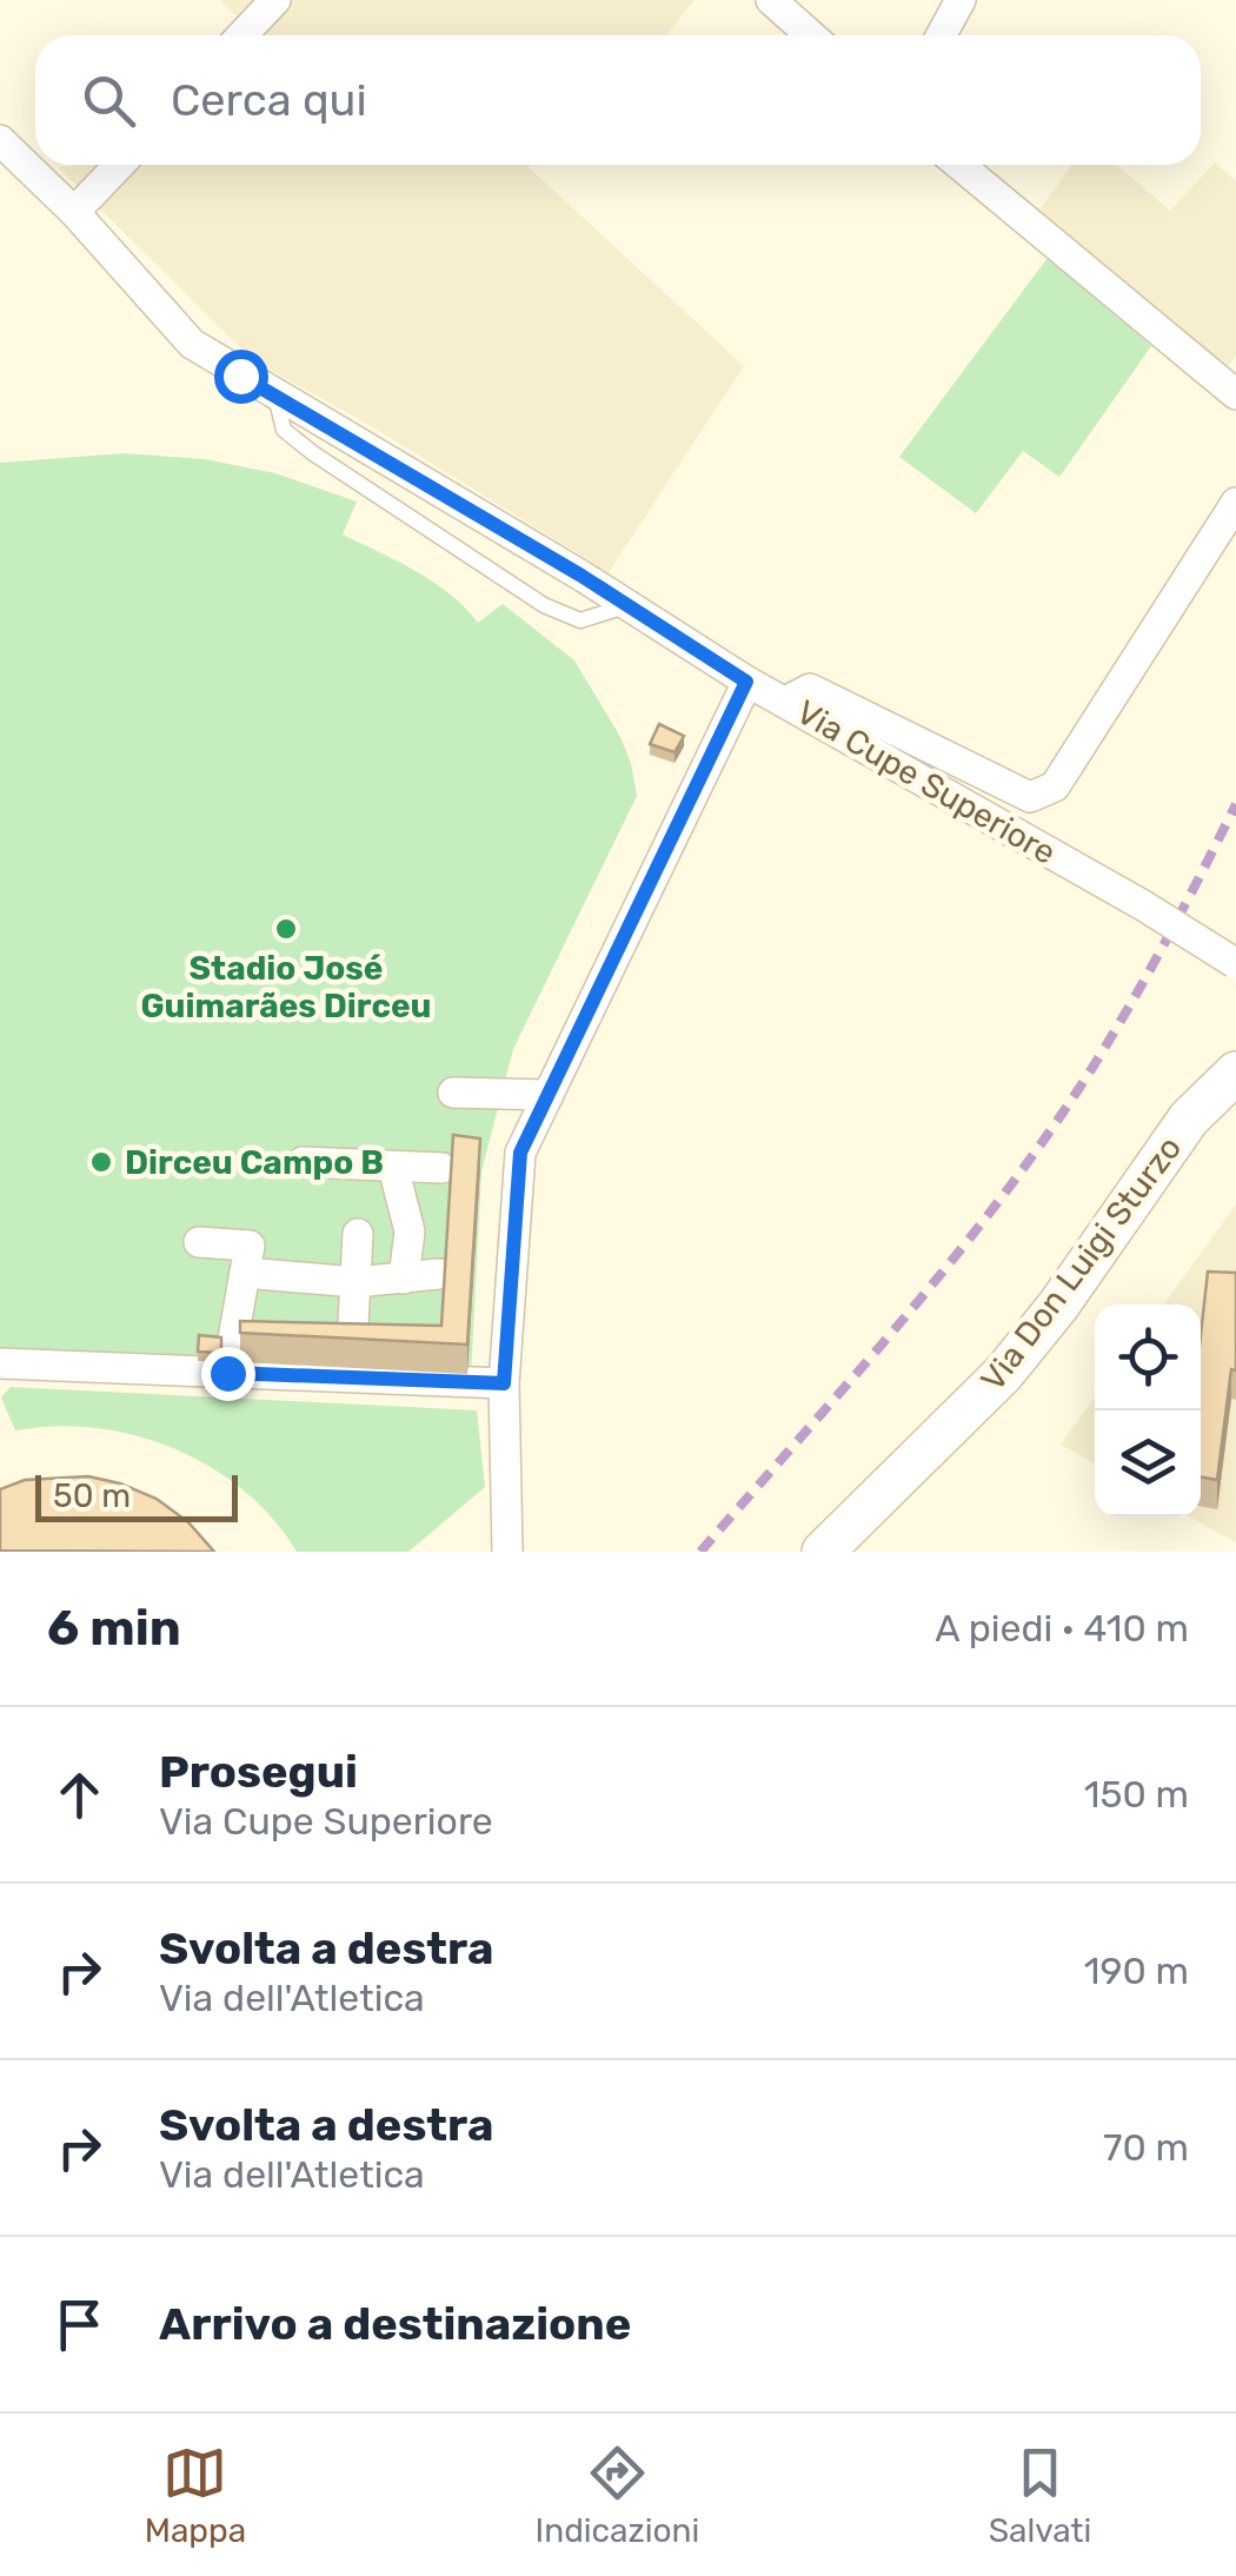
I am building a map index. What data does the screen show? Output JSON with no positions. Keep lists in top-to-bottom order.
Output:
{
  "streets": {
    "street": ["Via Cupe Superiore", "Via Don Luigi Sturzo"]
  },
  "places": ["Stadio José Guimarães Dirceu", "Dirceu Campo B"],
  "scale_bar": "50 m",
  "page": {
    "search": "Cerca qui",
    "scale": "50 m",
    "heading": ["6 min", "A piedi · 410 m"],
    "list": [
      ["Prosegui", "Via Cupe Superiore", "150 m"],
      ["Svolta a destra", "Via dell'Atletica", "190 m"],
      ["Svolta a destra", "Via dell'Atletica", "70 m"],
      "Arrivo a destinazione"
    ],
    "nav": ["Mappa", "Indicazioni", "Salvati"]
  }
}
